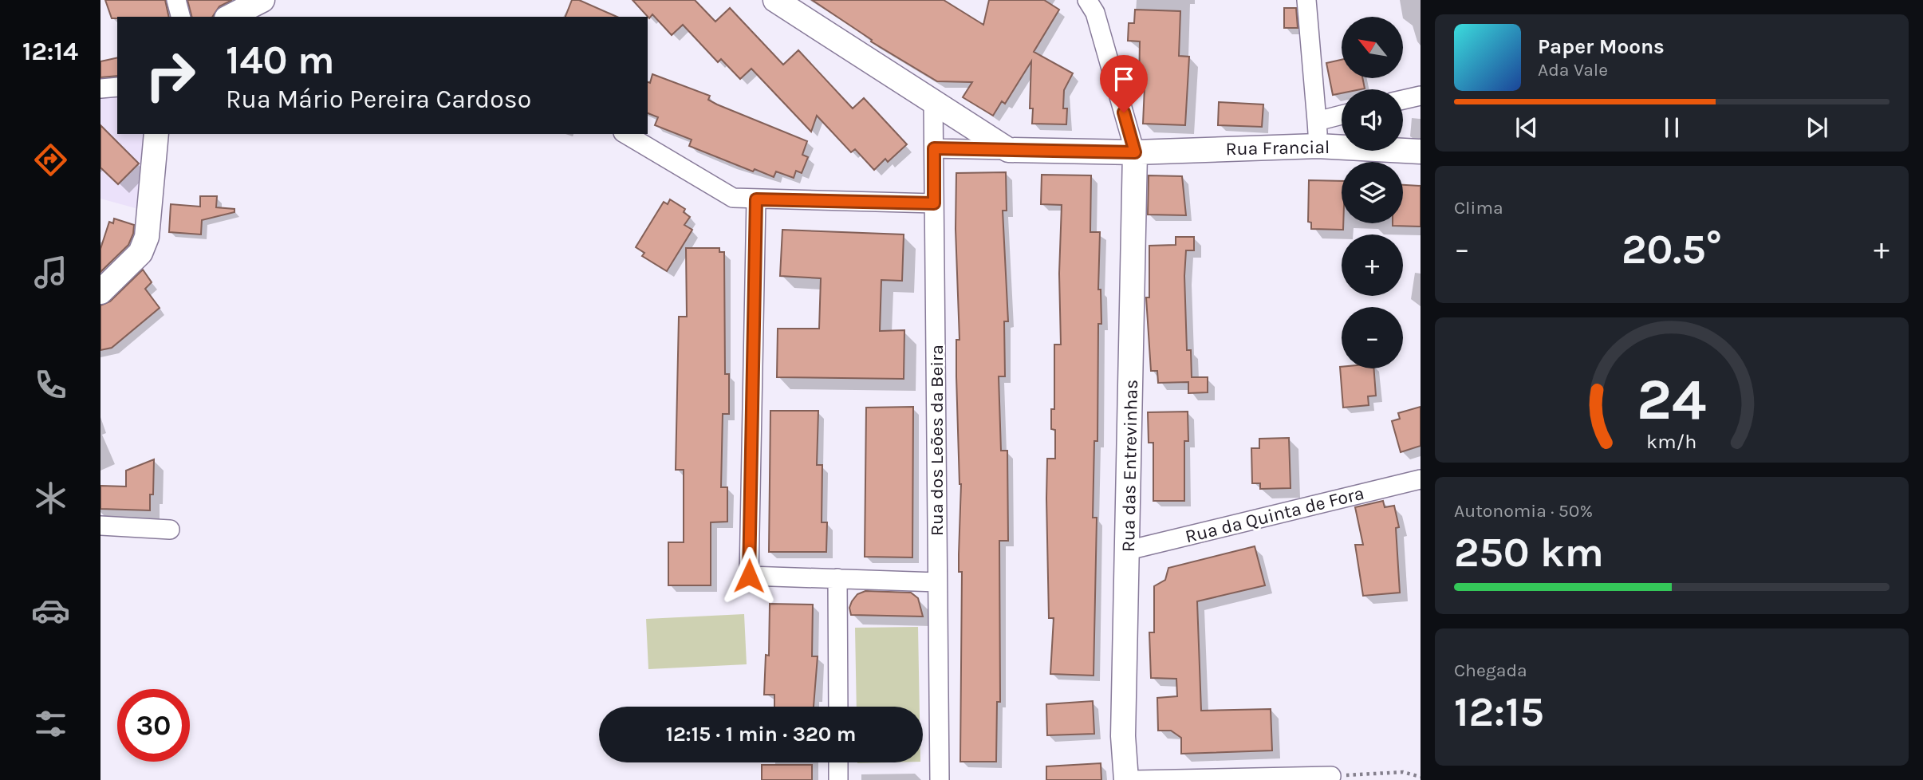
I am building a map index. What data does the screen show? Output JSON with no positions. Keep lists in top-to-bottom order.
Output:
{
  "streets": {
    "street": [
      "Rua Francial",
      "Rua dos Leões da Beira",
      "Rua das Entrevinhas",
      "Rua da Quinta de Fora"
    ]
  },
  "crossings": [
    ["Rua Francial", "Rua das Entrevinhas"],
    ["Rua das Entrevinhas", "Rua da Quinta de Fora"]
  ],
  "north": "top left",
  "page": {
    "tabs": "12:14",
    "map_buttons": ["+", "−"],
    "turn": ["140 m", "Rua Mário Pereira Cardoso"],
    "song": ["Paper Moons", "Ada Vale"],
    "tile": [
      "Clima",
      ["Autonomia · 50%", "250 km"],
      ["Chegada", "12:15"]
    ],
    "heat": ["−", "20.5°", "+"],
    "limit": "30",
    "trip": "12:15 · 1 min · 320 m",
    "gauge": ["24", "km/h"]
  }
}
